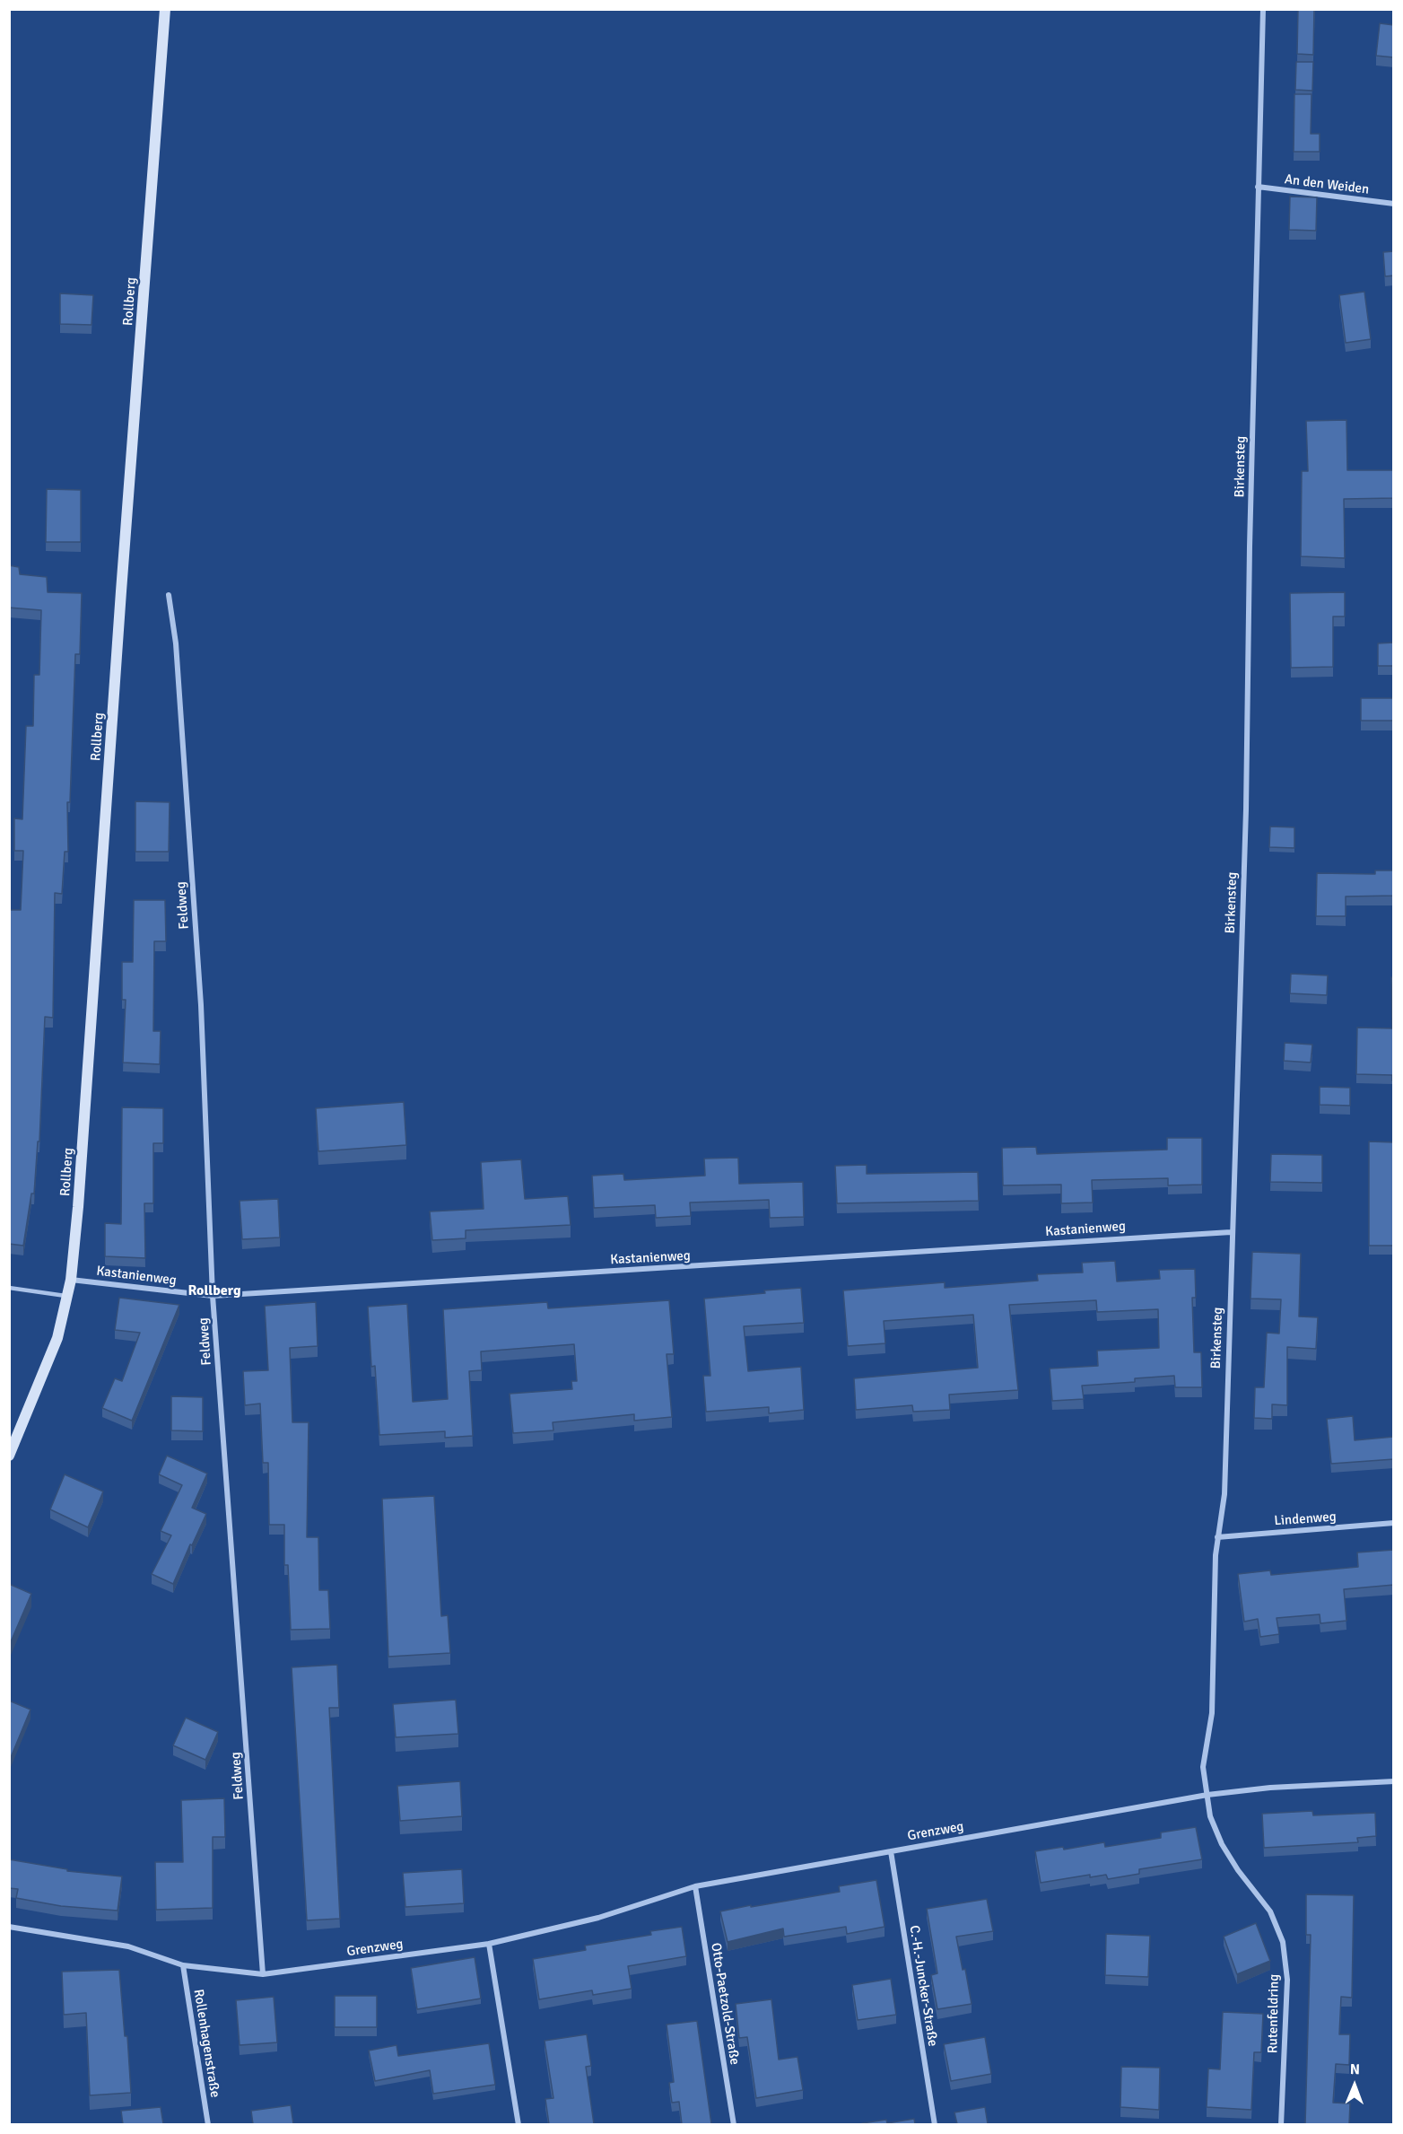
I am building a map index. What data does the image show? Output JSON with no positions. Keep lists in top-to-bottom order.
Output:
{
  "streets": {
    "main road": ["Rollberg"],
    "street": [
      "An den Weiden",
      "Birkensteg",
      "Feldweg",
      "Kastanienweg",
      "Lindenweg",
      "Grenzweg",
      "C.-H.-Juncker-Straße",
      "Otto-Paetzold-Straße",
      "Rutenfeldring",
      "Rollenhagenstraße"
    ]
  },
  "crossings": [
    ["An den Weiden", "Birkensteg"],
    ["Rollberg", "Kastanienweg"],
    ["Birkensteg", "Kastanienweg"],
    ["Birkensteg", "Lindenweg"],
    ["Birkensteg", "Grenzweg"],
    ["Birkensteg", "Rutenfeldring"],
    ["Feldweg", "Kastanienweg"],
    ["Feldweg", "Grenzweg"],
    ["Grenzweg", "C.-H.-Juncker-Straße"],
    ["Grenzweg", "Otto-Paetzold-Straße"],
    ["Grenzweg", "Rutenfeldring"]
  ],
  "districts": ["Rollberg"],
  "north": "top"
}
